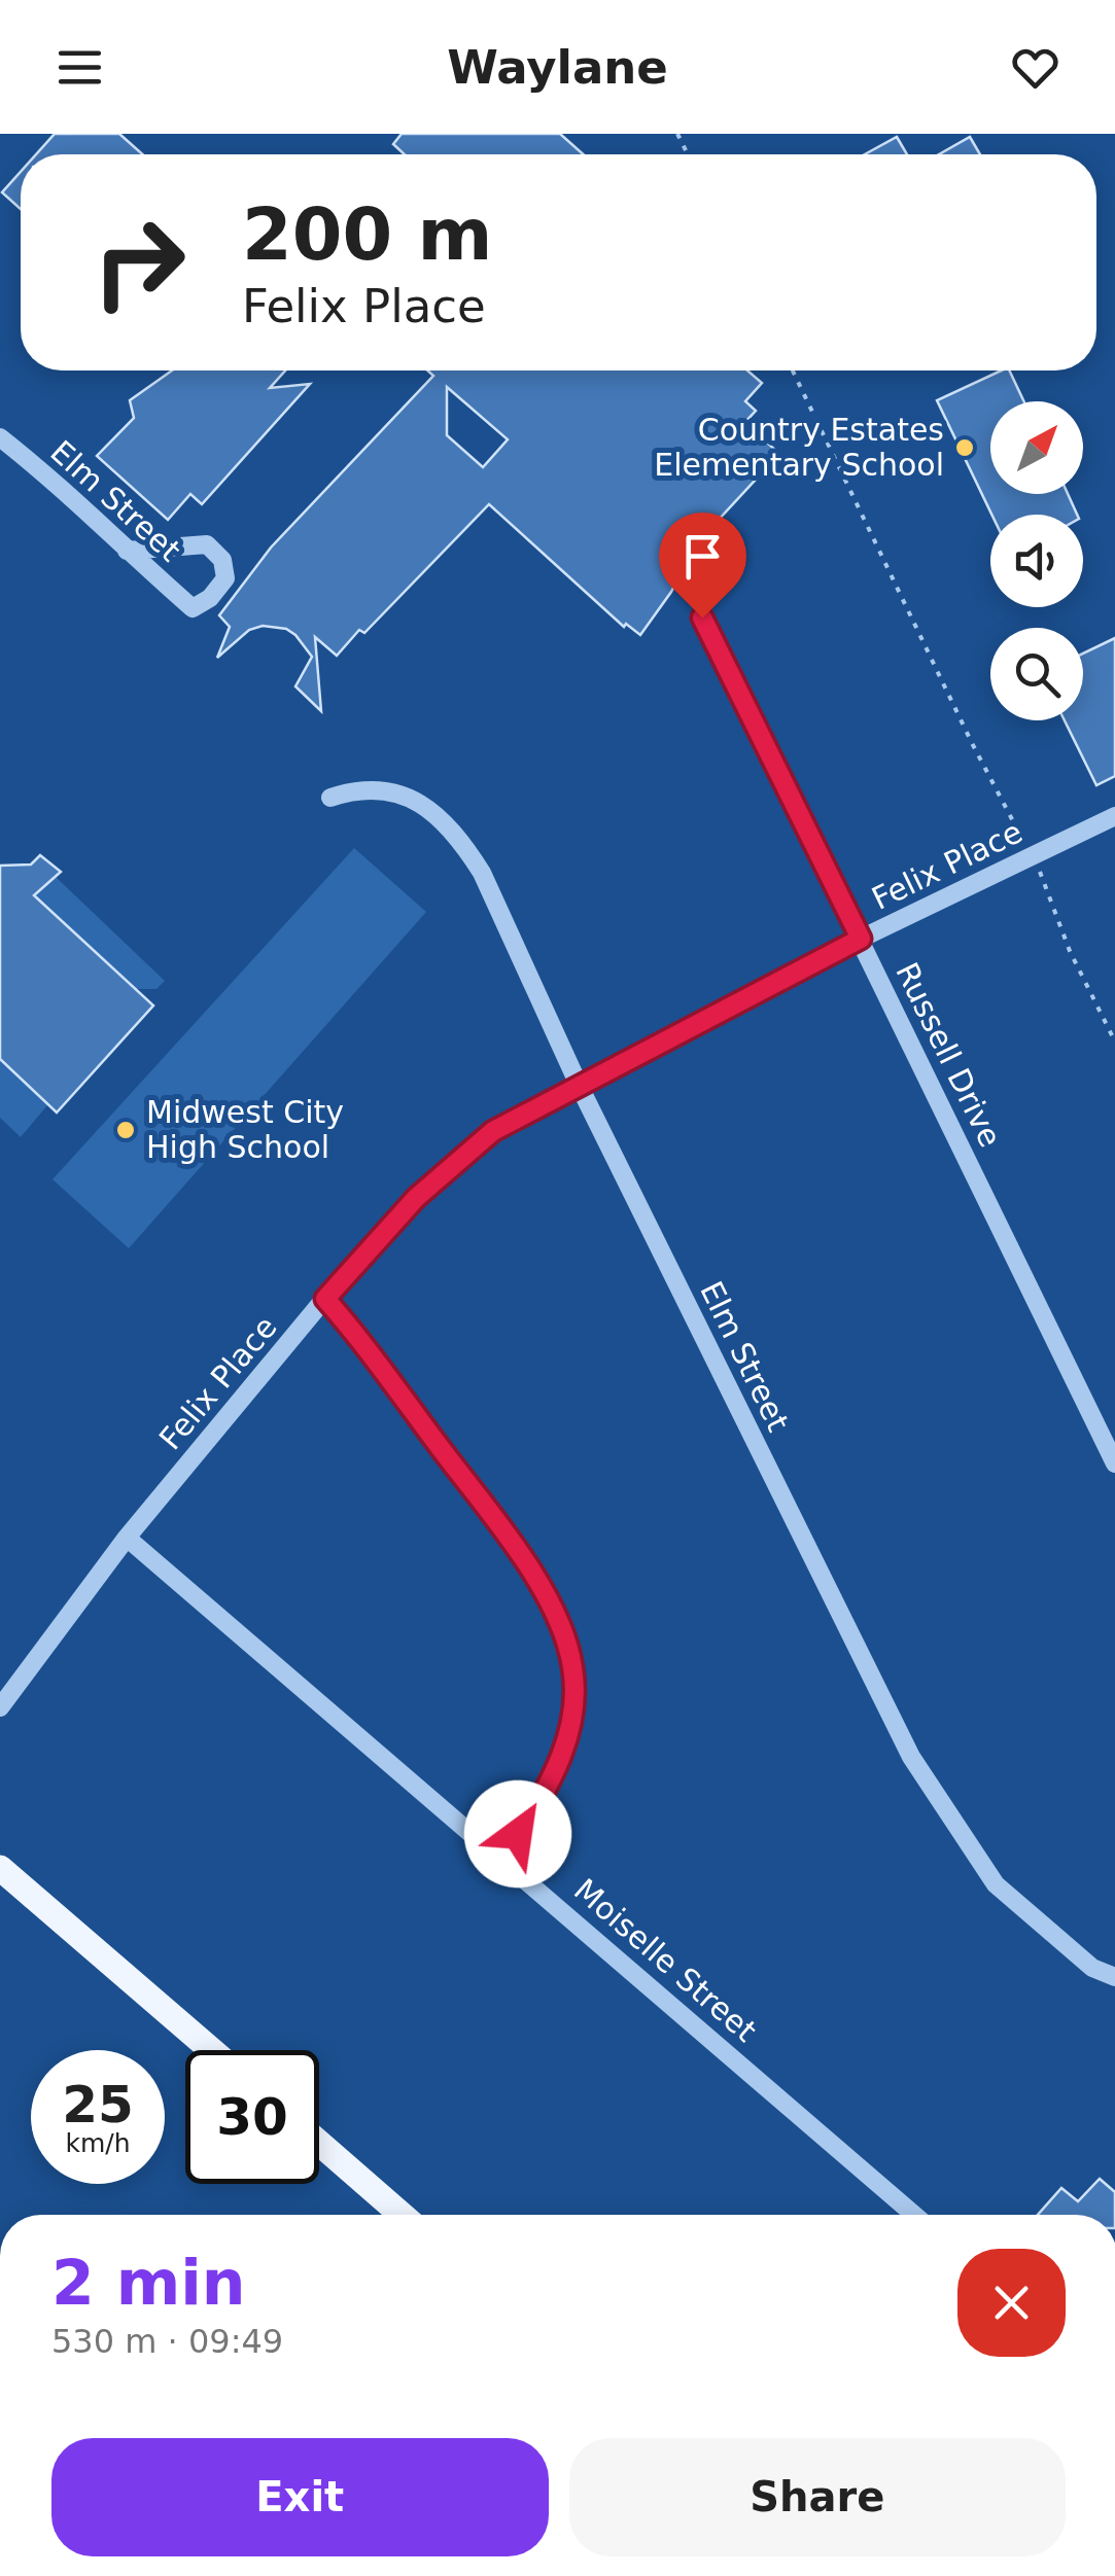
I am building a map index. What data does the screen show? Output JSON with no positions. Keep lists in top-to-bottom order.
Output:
{
  "streets": {
    "street": [
      "Elm Street",
      "Felix Place",
      "Russell Drive",
      "Moiselle Street"
    ]
  },
  "crossings": [
    ["Elm Street", "Felix Place"],
    ["Felix Place", "Russell Drive"],
    ["Felix Place", "Moiselle Street"]
  ],
  "places": ["Country Estates Elementary School", "Midwest City High School"],
  "north": "top right",
  "page": {
    "header": "Waylane",
    "turn": ["200 m", "Felix Place"],
    "speed": "25 km/h",
    "limit": "30",
    "heading": ["2 min", "530 m · 09:49"],
    "buttons": ["Exit", "Share"]
  }
}
